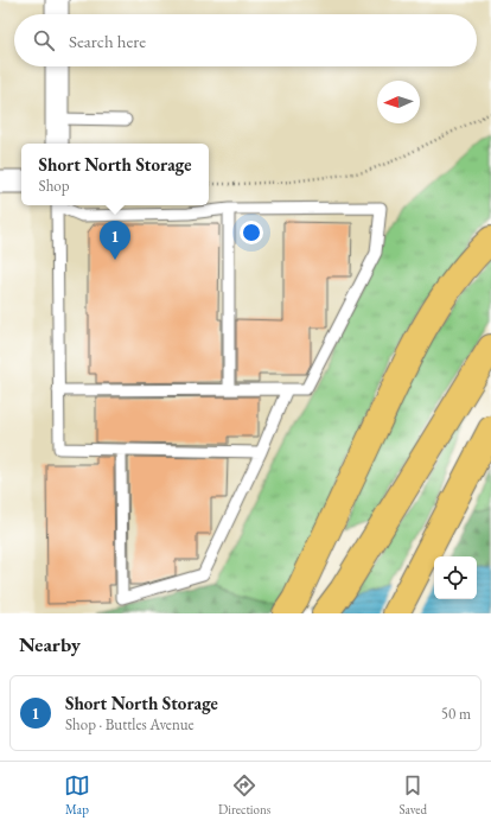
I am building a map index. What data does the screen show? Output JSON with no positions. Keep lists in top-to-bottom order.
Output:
{
  "north": "left",
  "page": {
    "search": "Search here",
    "popup": ["Short North Storage", "Shop"],
    "pins": "1",
    "heading": "Nearby",
    "list": [
      {
        "mark": "1",
        "name": "Short North Storage",
        "note": "Shop · Buttles Avenue",
        "value": "50 m"
      }
    ],
    "nav": ["Map", "Directions", "Saved"]
  }
}
